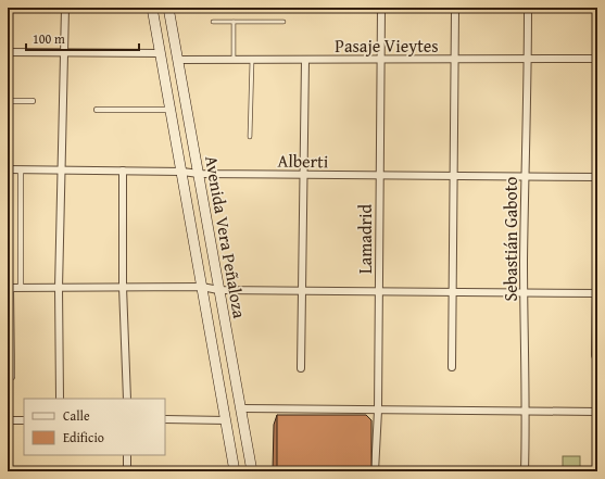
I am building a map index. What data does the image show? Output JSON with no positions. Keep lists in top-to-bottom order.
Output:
{
  "streets": {
    "main road": ["Avenida Vera Peñaloza"],
    "street": [
      "Pasaje Vieytes",
      "Alberti",
      "Lamadrid",
      "Sebastián Gaboto"
    ]
  },
  "crossings": [
    ["Pasaje Vieytes", "Avenida Vera Peñaloza"],
    ["Pasaje Vieytes", "Lamadrid"],
    ["Pasaje Vieytes", "Sebastián Gaboto"],
    ["Alberti", "Avenida Vera Peñaloza"],
    ["Alberti", "Lamadrid"],
    ["Alberti", "Sebastián Gaboto"]
  ],
  "legend": ["Calle", "Edificio"],
  "scale_bar": "100 m"
}
